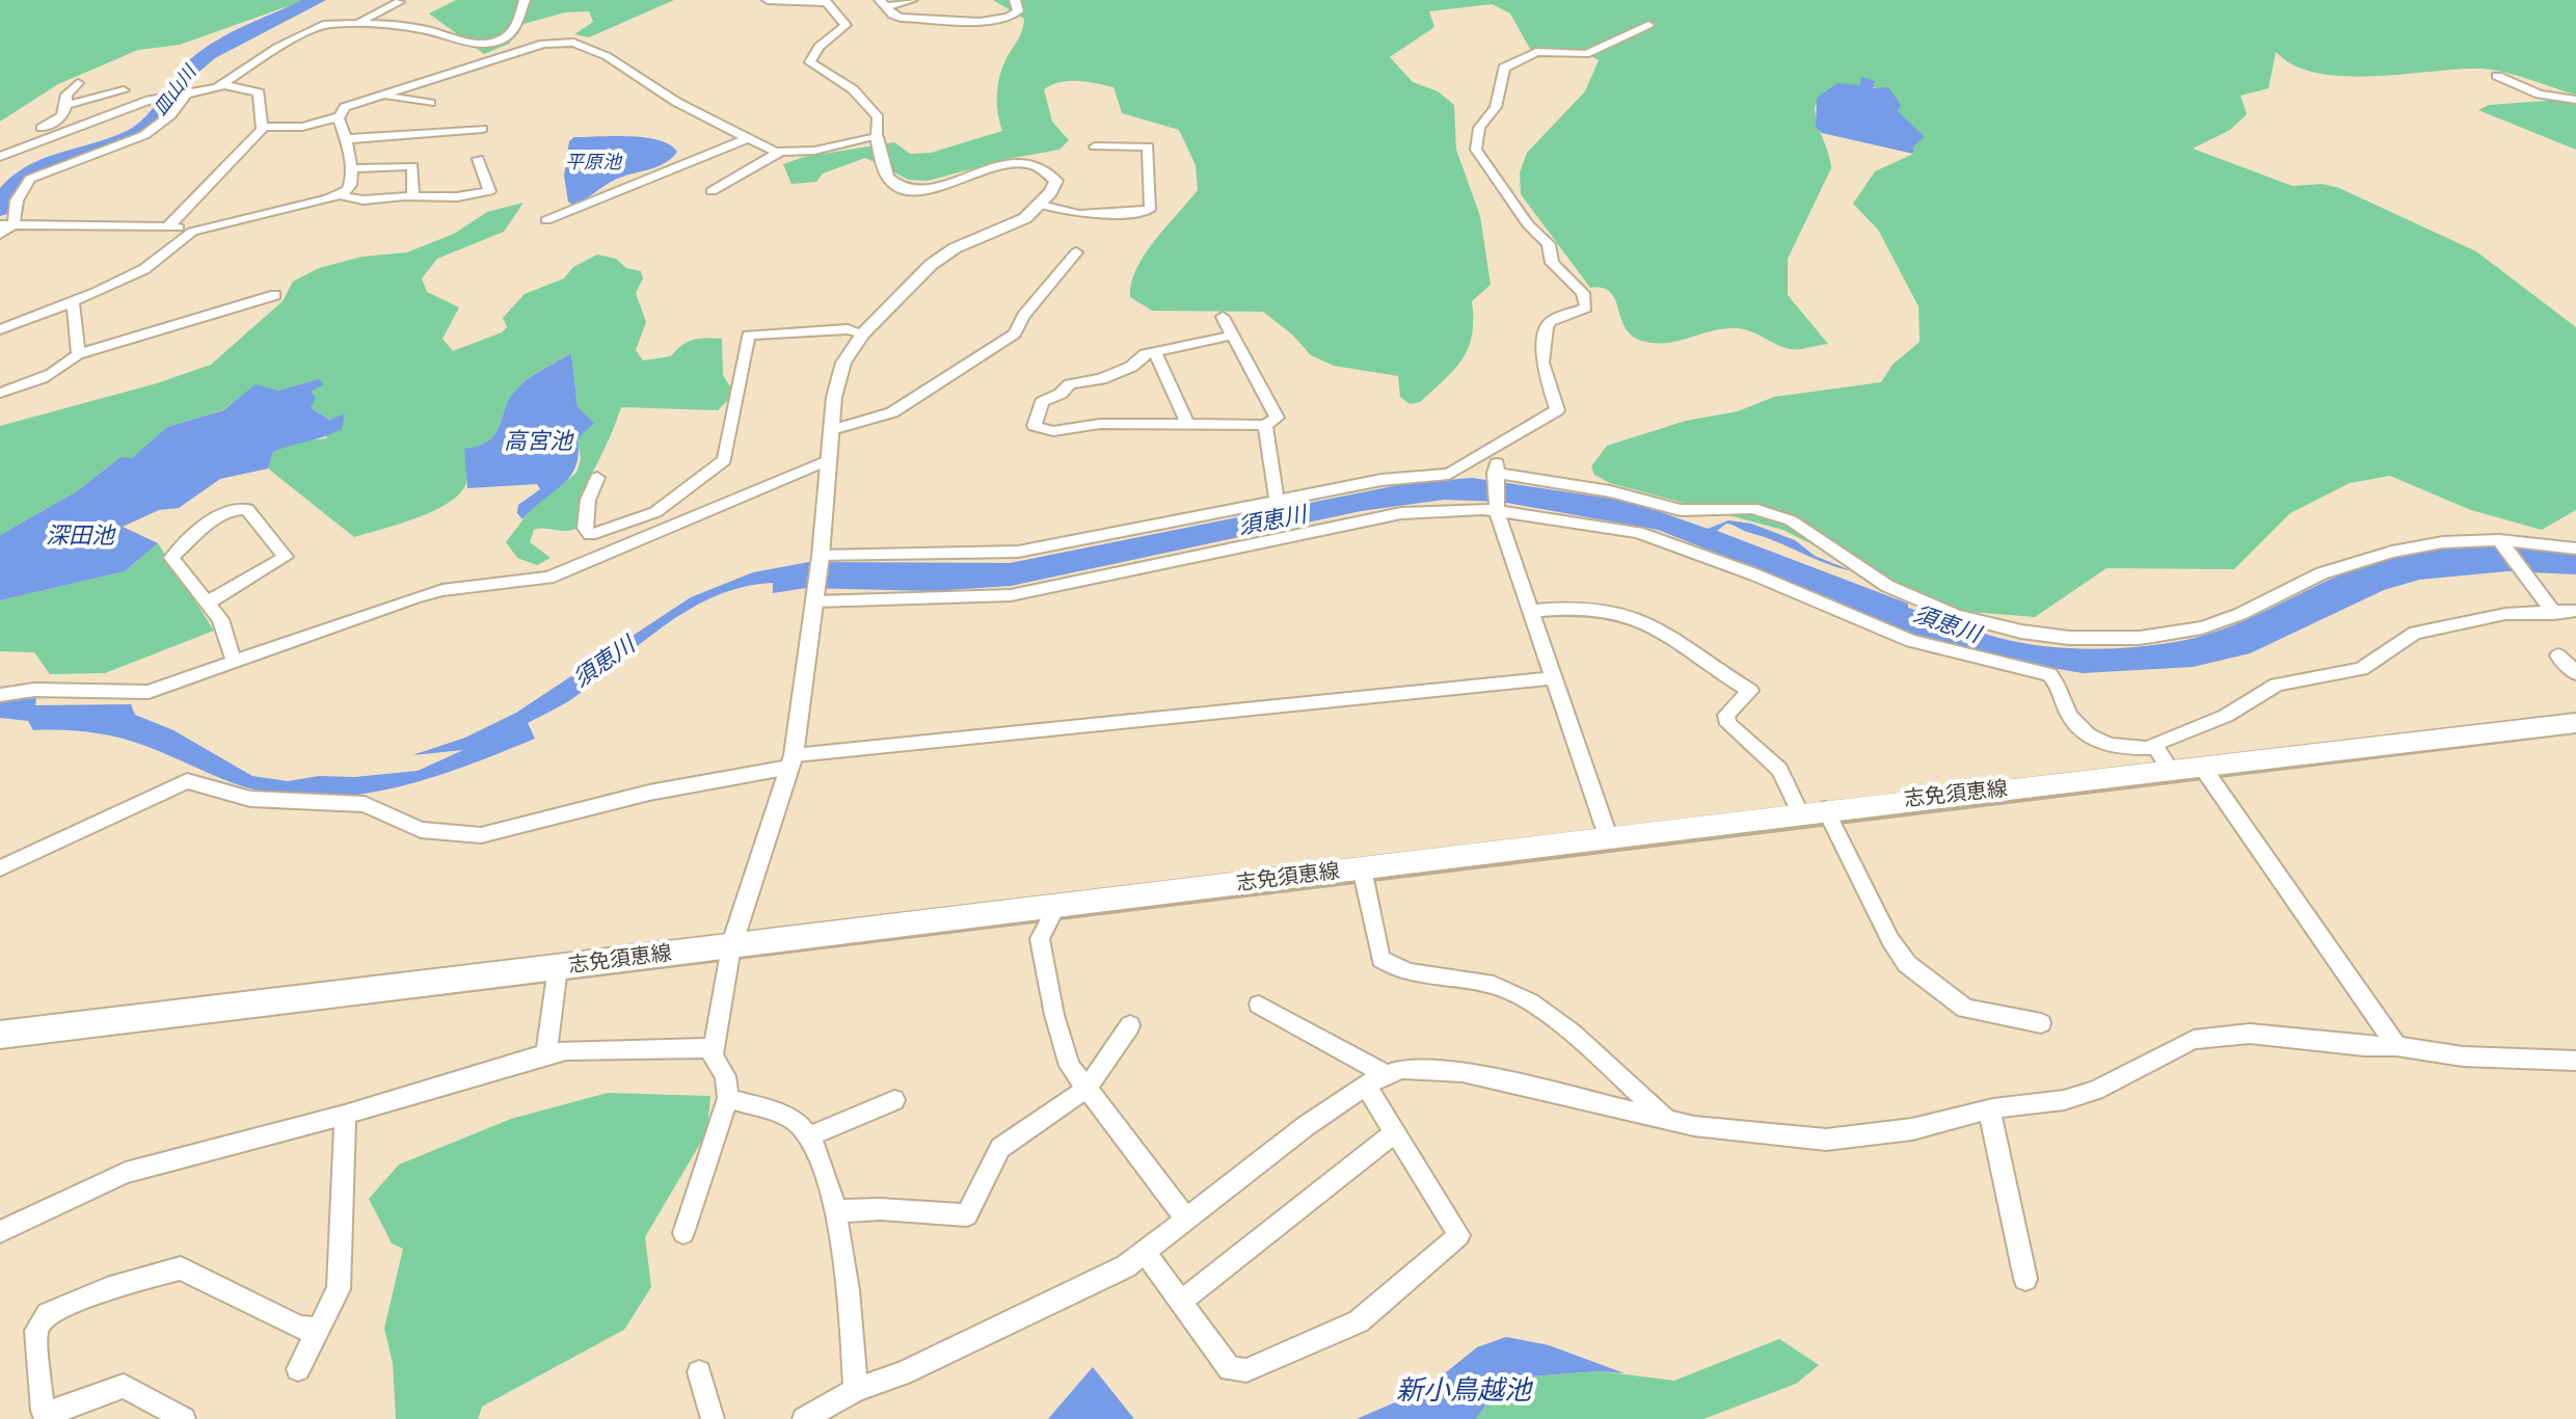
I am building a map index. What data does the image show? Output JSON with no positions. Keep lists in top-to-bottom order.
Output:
{
  "streets": {
    "main road": ["志免須恵線"]
  },
  "water": [
    "皿山川",
    "平原池",
    "高宮池",
    "須恵川",
    "深田池",
    "新小鳥越池"
  ]
}
